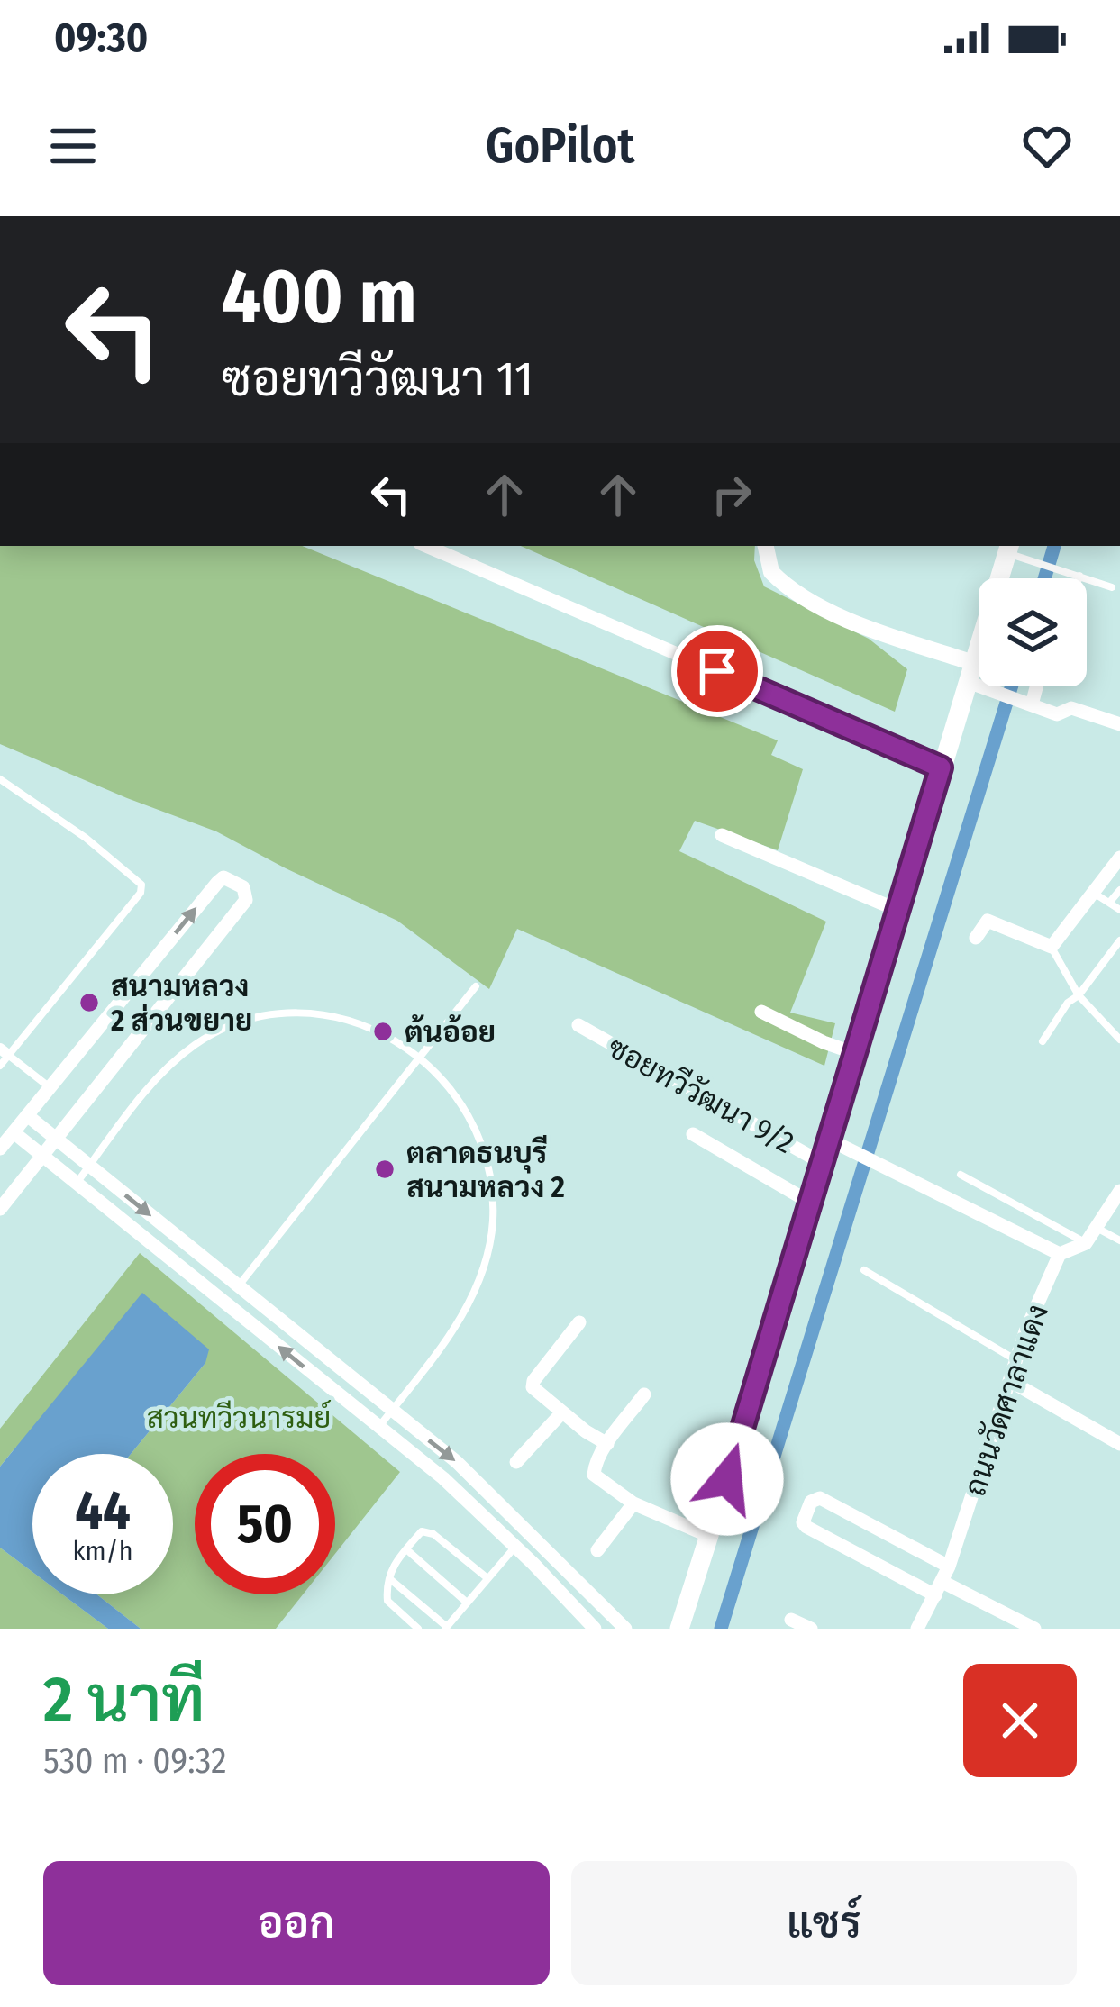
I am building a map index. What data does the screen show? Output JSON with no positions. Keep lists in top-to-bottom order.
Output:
{
  "streets": {
    "street": ["ซอยทวีวัฒนา 9/2", "ถนนวัดศาลาแดง"]
  },
  "parks": ["สวนทวีวนารมย์"],
  "places": ["สนามหลวง 2 ส่วนขยาย", "ต้นอ้อย", "ตลาดธนบุรี สนามหลวง 2"],
  "page": {
    "status": "09:30",
    "header": "GoPilot",
    "turn": ["400 m", "ซอยทวีวัฒนา 11"],
    "speed": "44 km/h",
    "limit": "50",
    "heading": ["2 นาที", "530 m · 09:32"],
    "buttons": ["ออก", "แชร์"]
  }
}
